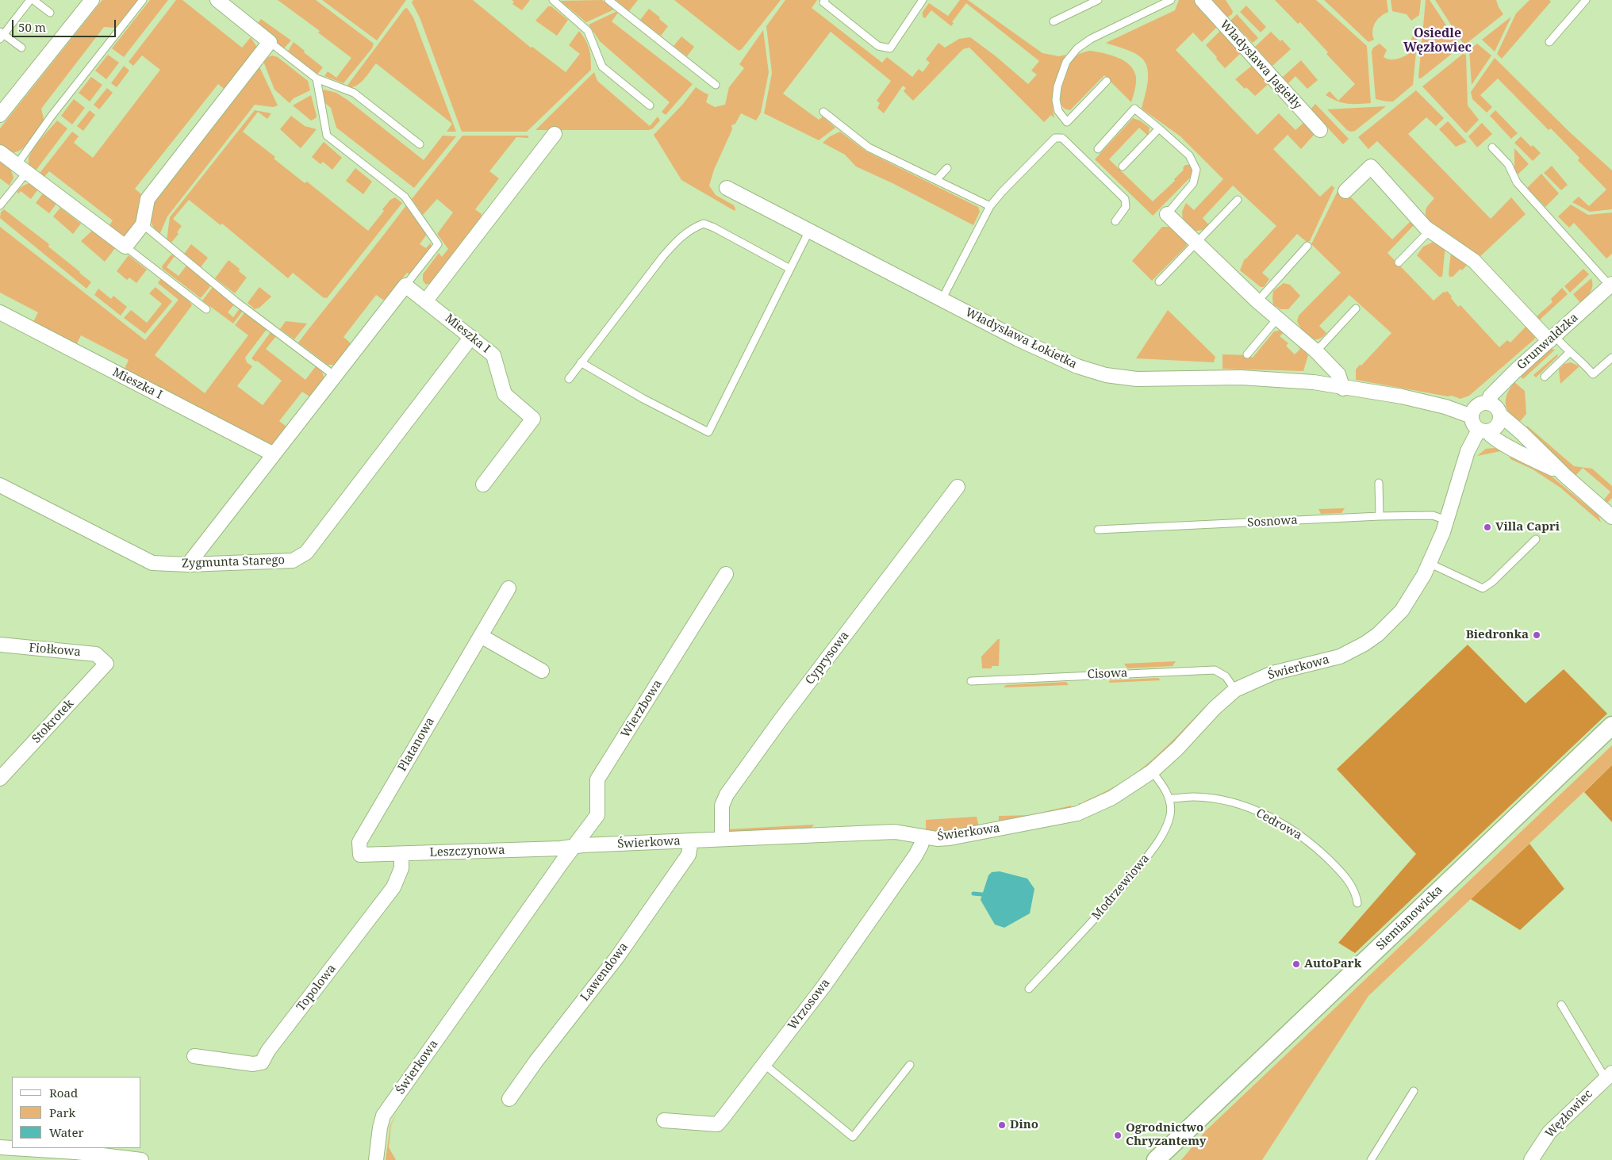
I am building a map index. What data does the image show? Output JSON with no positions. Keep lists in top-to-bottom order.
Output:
{
  "streets": {
    "street": [
      "Władysława Jagiełły",
      "Mieszka I",
      "Władysława Łokietka",
      "Grunwaldzka",
      "Zygmunta Starego",
      "Fiołkowa",
      "Cyprysowa",
      "Świerkowa",
      "Wierzbowa",
      "Stokrotek",
      "Platanowa",
      "Leszczynowa",
      "Siemianowicka",
      "Lawendowa",
      "Topolowa",
      "Wrzosowa",
      "Węzłowiec"
    ],
    "lane": [
      "Sosnowa",
      "Cisowa",
      "Cedrowa",
      "Modrzewiowa"
    ]
  },
  "crossings": [
    ["Mieszka I", "Zygmunta Starego"],
    ["Władysława Łokietka", "Grunwaldzka"],
    ["Władysława Łokietka", "Świerkowa"],
    ["Grunwaldzka", "Świerkowa"],
    ["Sosnowa", "Świerkowa"],
    ["Fiołkowa", "Stokrotek"],
    ["Cyprysowa", "Świerkowa"],
    ["Świerkowa", "Cisowa"],
    ["Świerkowa", "Wierzbowa"],
    ["Świerkowa", "Leszczynowa"],
    ["Świerkowa", "Lawendowa"],
    ["Świerkowa", "Wrzosowa"],
    ["Wierzbowa", "Leszczynowa"],
    ["Platanowa", "Leszczynowa"],
    ["Cedrowa", "Modrzewiowa"],
    ["Leszczynowa", "Topolowa"]
  ],
  "districts": ["Osiedle Węzłowiec"],
  "places": [
    "Villa Capri",
    "Biedronka",
    "AutoPark",
    "Dino",
    "Ogrodnictwo Chryzantemy"
  ],
  "legend": ["Road", "Park", "Water"],
  "scale_bar": "50 m"
}
